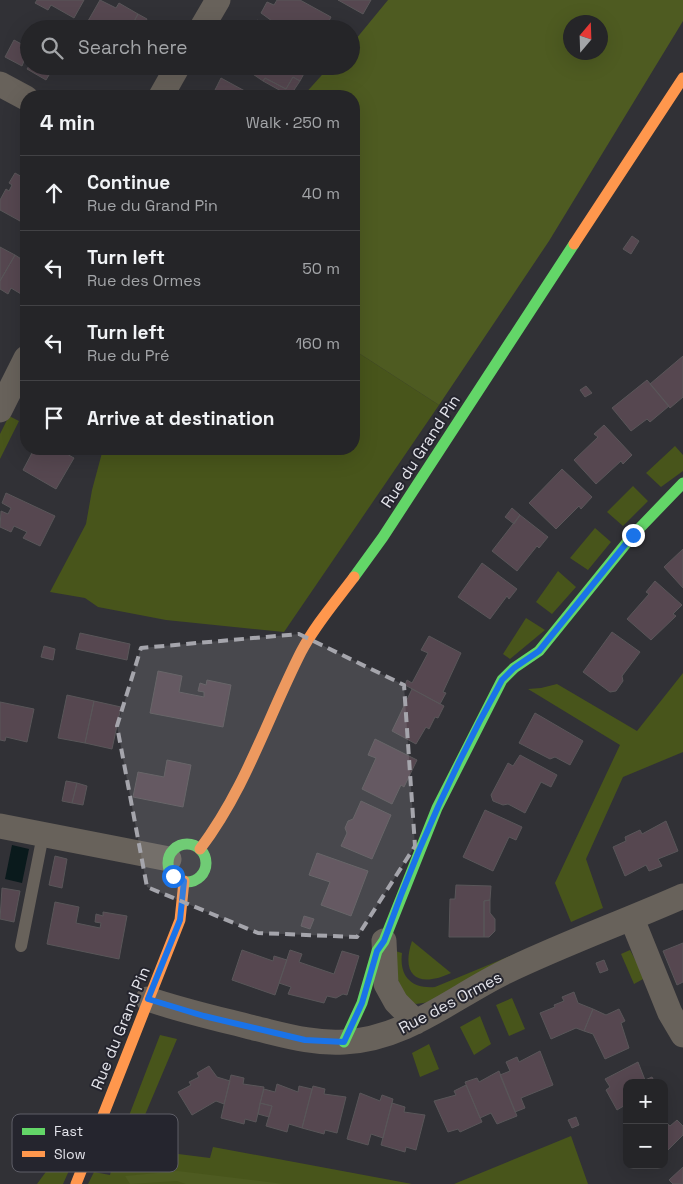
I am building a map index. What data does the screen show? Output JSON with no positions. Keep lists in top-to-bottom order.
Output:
{
  "streets": {
    "street": ["Rue du Grand Pin", "Rue des Ormes"]
  },
  "crossings": [
    ["Rue du Grand Pin", "Rue des Ormes"]
  ],
  "legend": ["Fast", "Slow"],
  "north": "top",
  "page": {
    "search": "Search here",
    "heading": ["4 min", "Walk · 250 m"],
    "list": [
      ["Continue", "Rue du Grand Pin", "40 m"],
      ["Turn left", "Rue des Ormes", "50 m"],
      ["Turn left", "Rue du Pré", "160 m"],
      "Arrive at destination"
    ],
    "map_buttons": ["+", "−"]
  }
}
